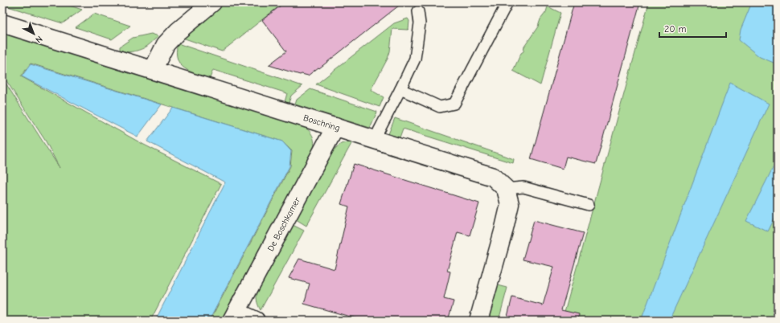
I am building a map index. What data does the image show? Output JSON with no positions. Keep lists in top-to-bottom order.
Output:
{
  "streets": {
    "street": ["Boschring", "De Boschkamer"]
  },
  "crossings": [
    ["Boschring", "De Boschkamer"]
  ],
  "scale_bar": "20 m",
  "north": "bottom right"
}
